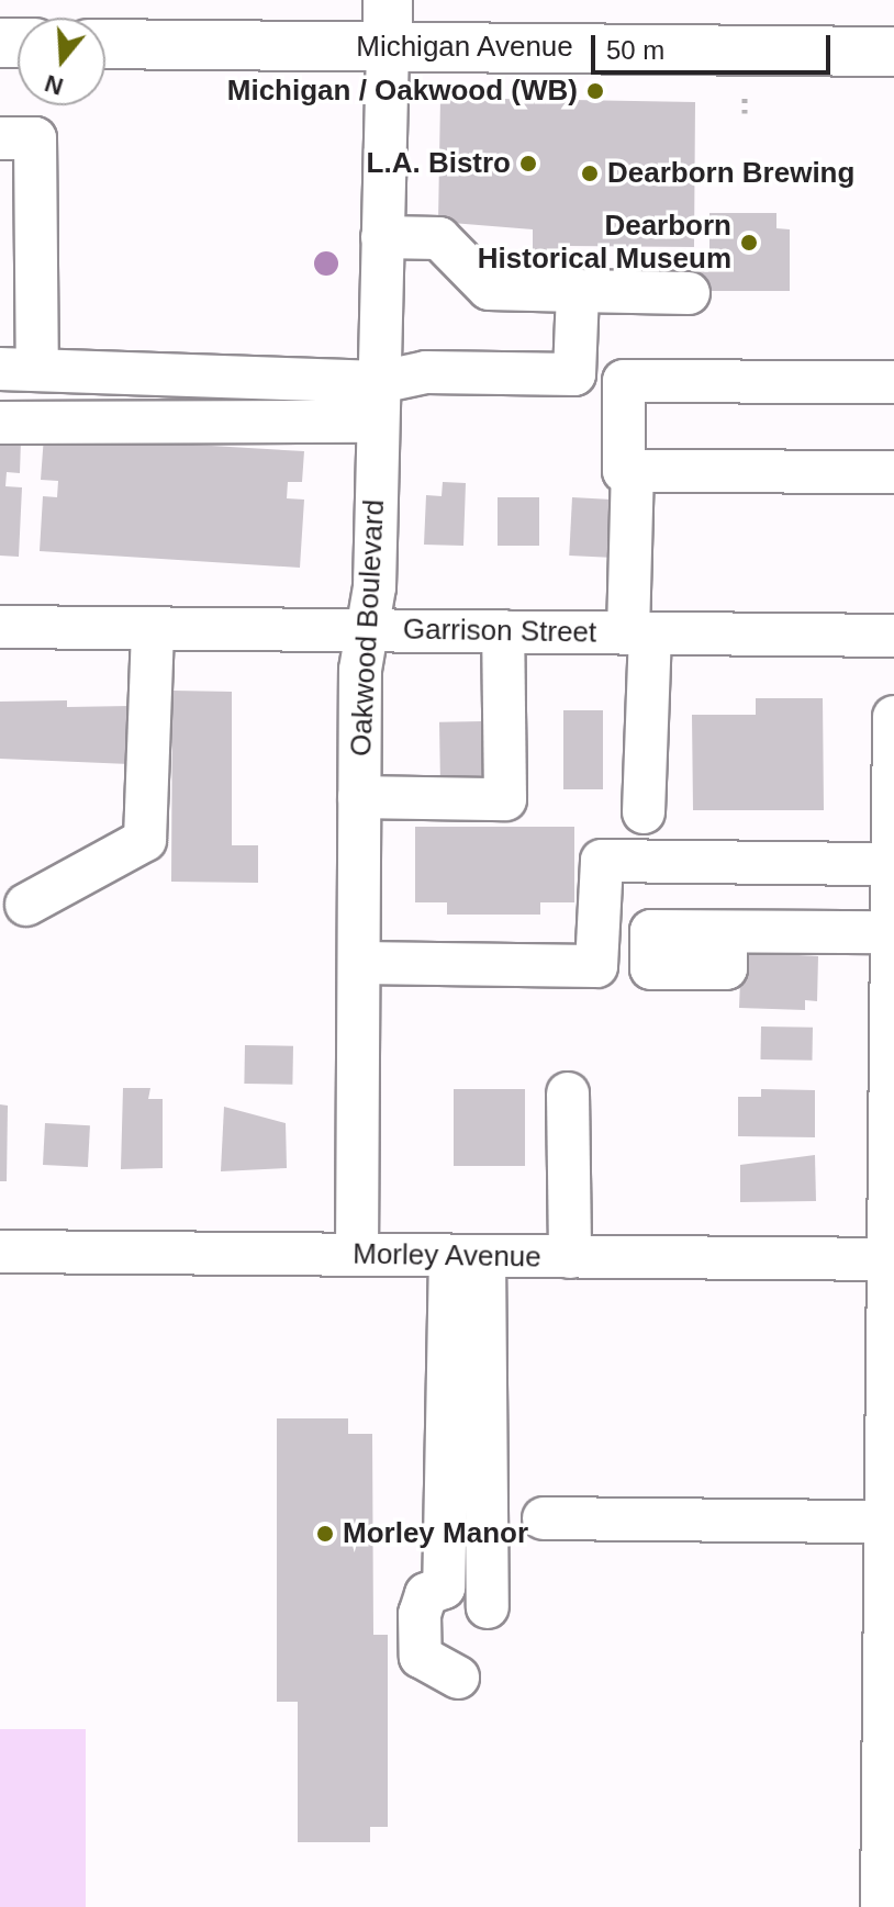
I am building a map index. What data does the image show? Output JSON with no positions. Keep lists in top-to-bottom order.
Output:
{
  "streets": {
    "main road": ["Michigan Avenue"],
    "street": ["Oakwood Boulevard", "Garrison Street", "Morley Avenue"]
  },
  "crossings": [
    ["Michigan Avenue", "Oakwood Boulevard"],
    ["Oakwood Boulevard", "Garrison Street"],
    ["Oakwood Boulevard", "Morley Avenue"]
  ],
  "places": [
    "Michigan / Oakwood (WB)",
    "L.A. Bistro",
    "Dearborn Brewing",
    "Dearborn Historical Museum",
    "Morley Manor"
  ],
  "scale_bar": "50 m",
  "north": "bottom"
}
